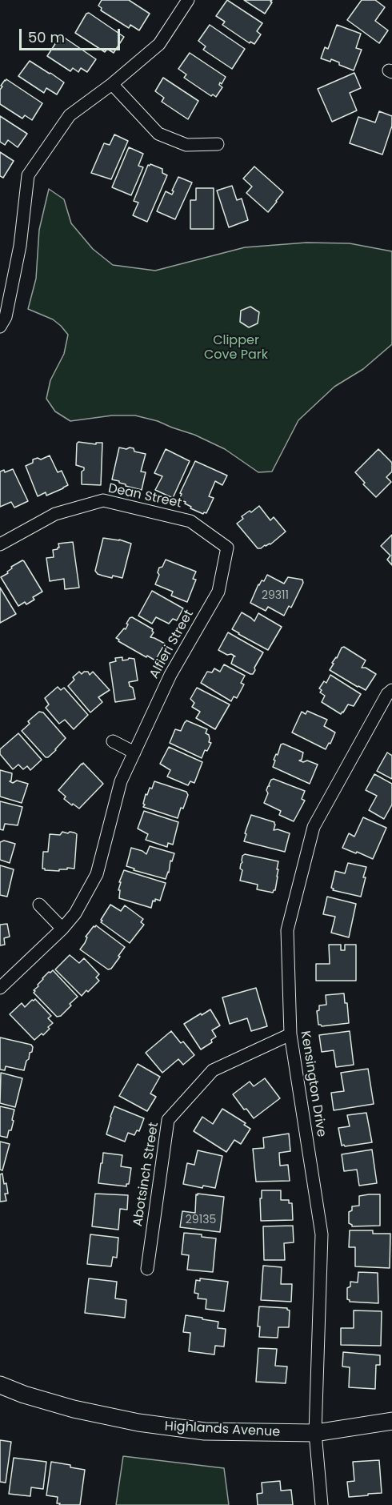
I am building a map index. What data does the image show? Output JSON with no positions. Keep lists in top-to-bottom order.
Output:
{
  "streets": {
    "main road": ["Highlands Avenue"],
    "street": [
      "Dean Street",
      "Alfieri Street",
      "Kensington Drive",
      "Abotsinch Street"
    ]
  },
  "crossings": [
    ["Dean Street", "Alfieri Street"],
    ["Kensington Drive", "Abotsinch Street"],
    ["Kensington Drive", "Highlands Avenue"]
  ],
  "parks": ["Clipper Cove Park"],
  "house_numbers": ["29311", "29135"],
  "scale_bar": "50 m"
}
